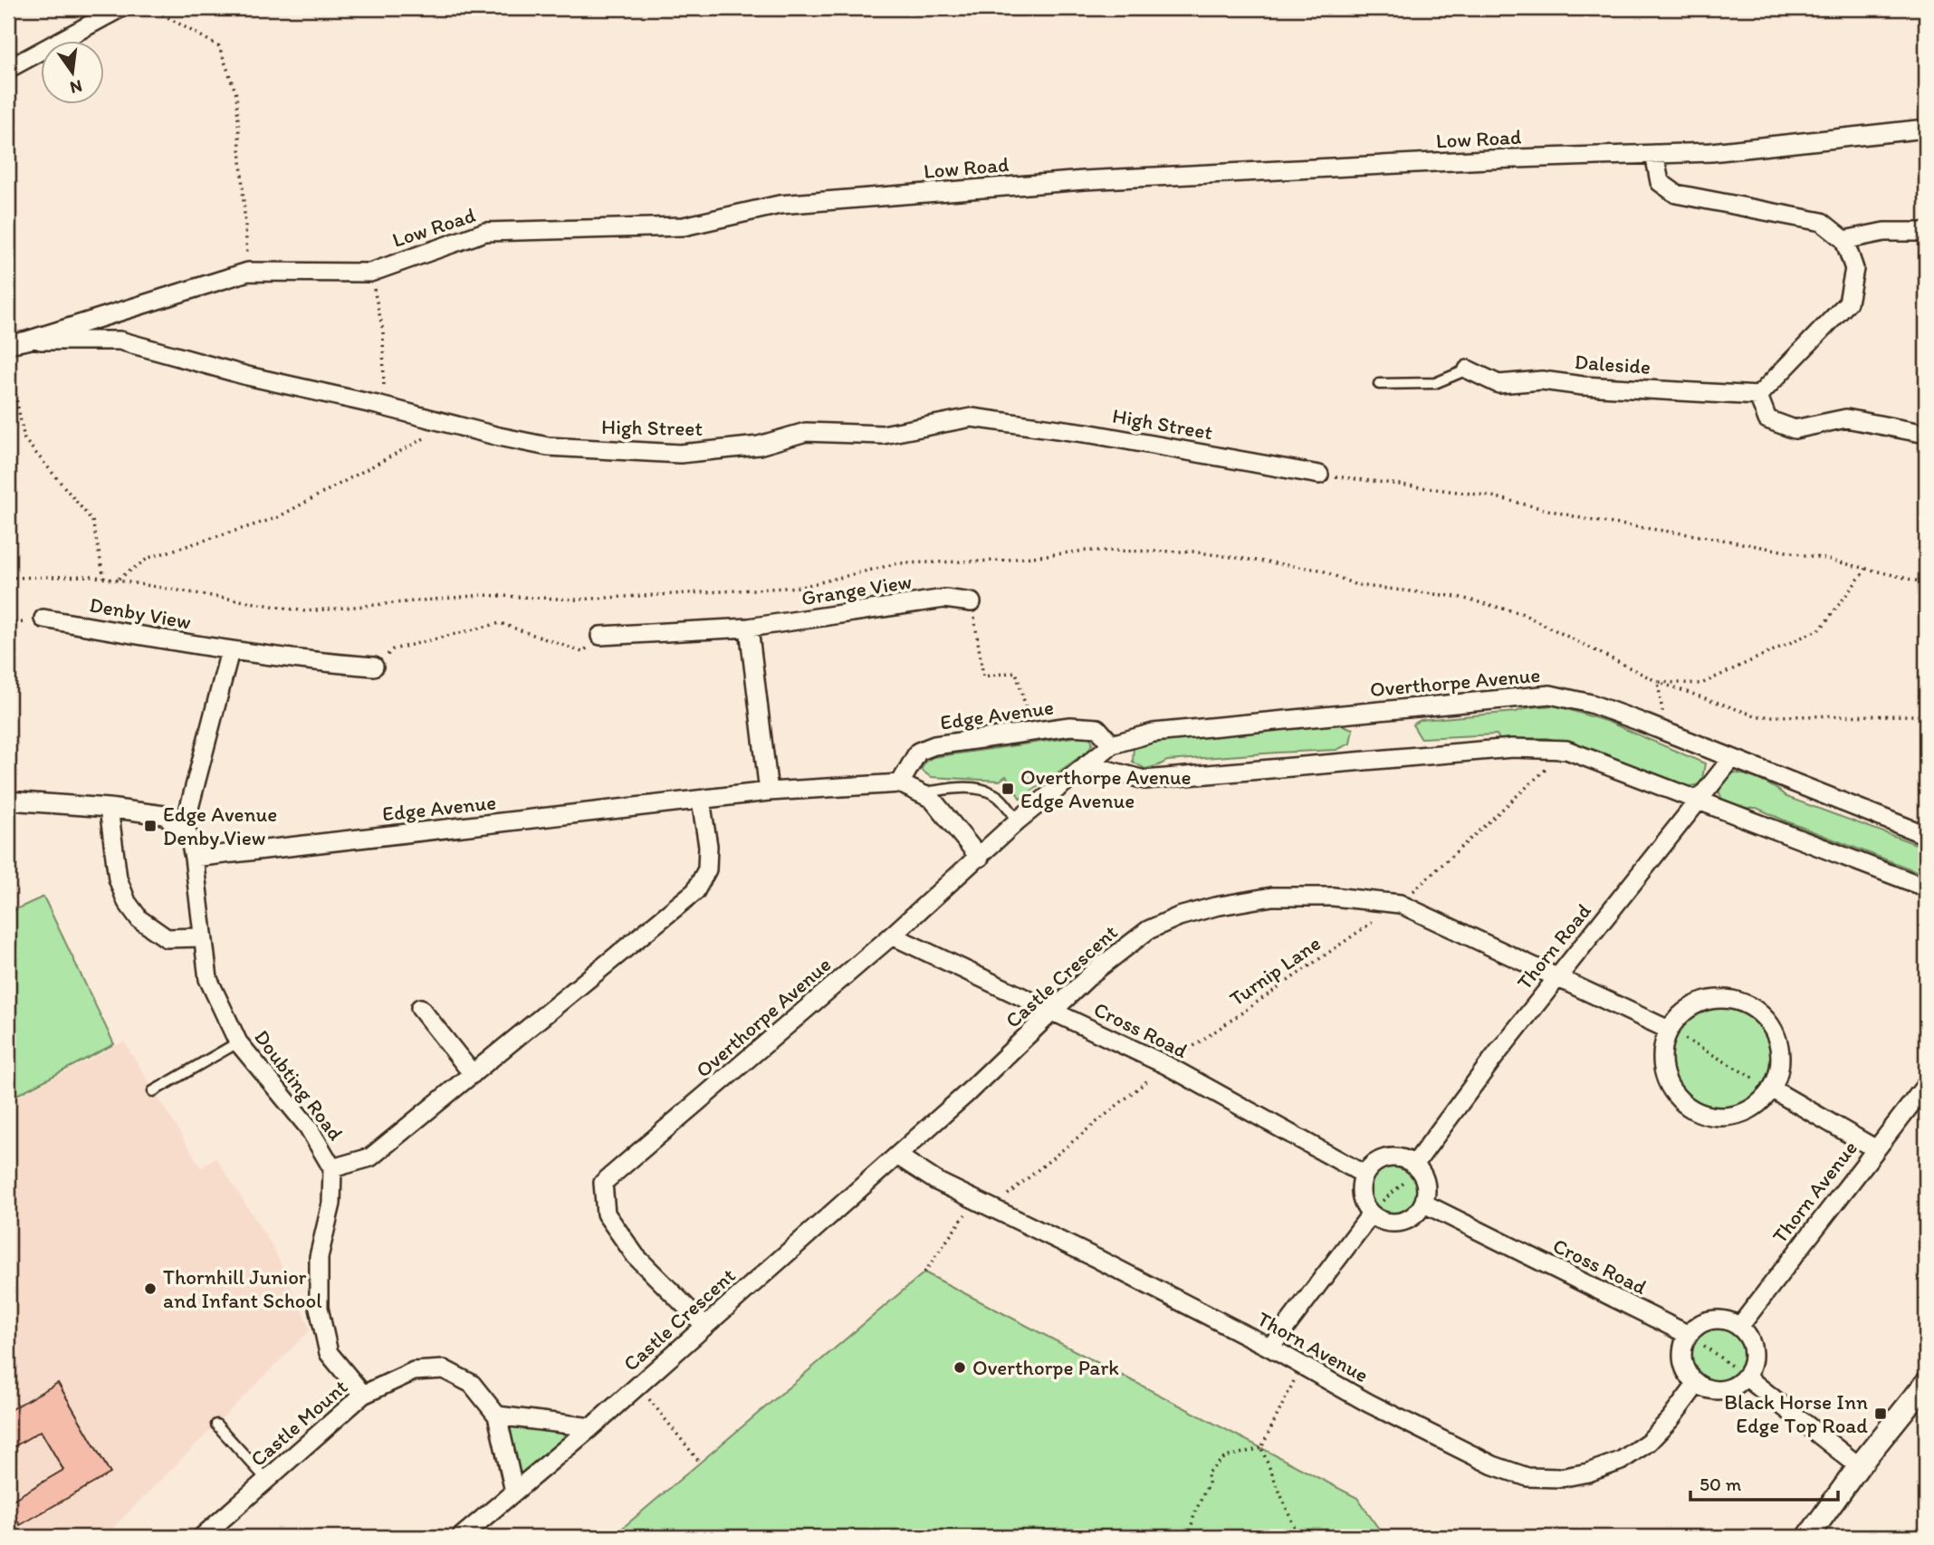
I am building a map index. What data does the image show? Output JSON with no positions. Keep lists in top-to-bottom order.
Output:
{
  "streets": {
    "street": [
      "Low Road",
      "Daleside",
      "High Street",
      "Grange View",
      "Denby View",
      "Overthorpe Avenue",
      "Edge Avenue",
      "Thorn Road",
      "Castle Crescent",
      "Cross Road",
      "Doubting Road",
      "Thorn Avenue",
      "Castle Mount"
    ],
    "path": ["Turnip Lane"]
  },
  "crossings": [
    ["Low Road", "High Street"],
    ["Overthorpe Avenue", "Edge Avenue"],
    ["Overthorpe Avenue", "Thorn Road"],
    ["Overthorpe Avenue", "Castle Crescent"],
    ["Overthorpe Avenue", "Cross Road"],
    ["Edge Avenue", "Doubting Road"],
    ["Thorn Road", "Castle Crescent"],
    ["Turnip Lane", "Castle Crescent"],
    ["Turnip Lane", "Cross Road"],
    ["Turnip Lane", "Thorn Avenue"],
    ["Castle Crescent", "Cross Road"],
    ["Castle Crescent", "Thorn Avenue"]
  ],
  "places": {
    "transit": ["Overthorpe Avenue Edge Avenue", "Edge Avenue Denby View", "Black Horse Inn Edge Top Road"],
    "other": ["Thornhill Junior and Infant School", "Overthorpe Park"]
  },
  "scale_bar": "50 m",
  "north": "bottom"
}
